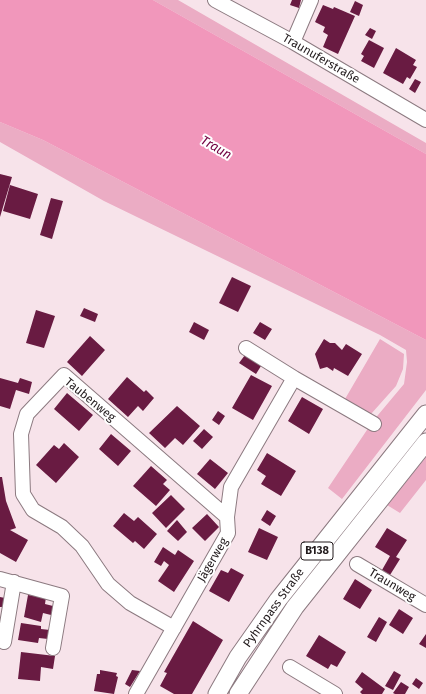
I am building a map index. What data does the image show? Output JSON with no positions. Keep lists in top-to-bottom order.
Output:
{
  "streets": {
    "main road": ["B138", "Pyhrnpass Straße"],
    "street": [
      "Traunuferstraße",
      "Taubenweg",
      "Jägerweg",
      "Traunweg"
    ]
  },
  "crossings": [
    ["Taubenweg", "Jägerweg"]
  ],
  "water": ["Traun"]
}
